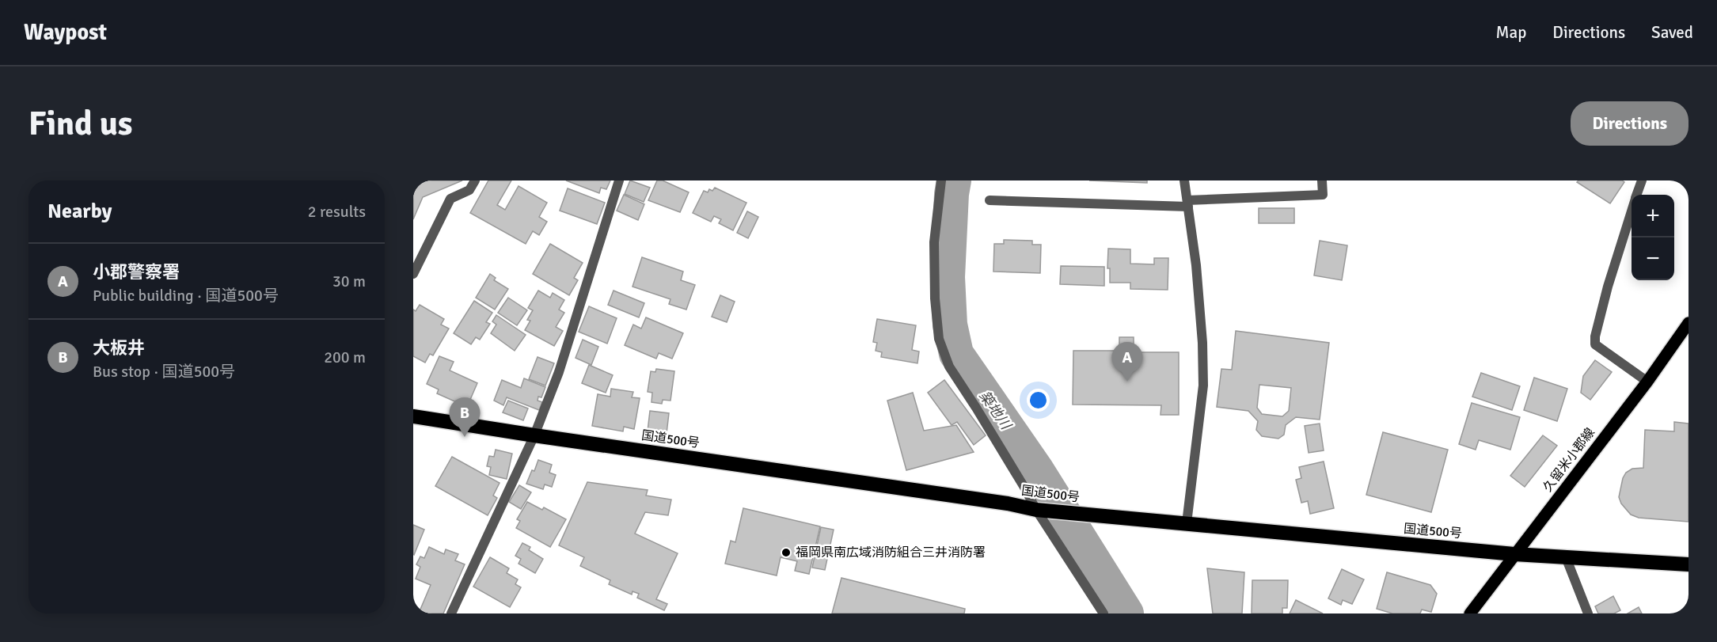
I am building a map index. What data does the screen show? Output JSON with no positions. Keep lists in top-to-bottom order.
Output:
{
  "streets": {
    "highway": ["国道500号"],
    "main road": ["久留米小郡線"]
  },
  "crossings": [
    ["国道500号", "久留米小郡線"]
  ],
  "water": ["築地川"],
  "places": ["福岡県南広域消防組合三井消防署"],
  "page": {
    "header": "Waypost",
    "nav": ["Map", "Directions", "Saved"],
    "buttons": "Directions",
    "title": "Find us",
    "heading": ["Nearby", "2 results"],
    "map_buttons": ["+", "−"],
    "list": [
      {
        "mark": "A",
        "name": "小郡警察署",
        "note": "Public building · 国道500号",
        "value": "30 m"
      },
      {
        "mark": "B",
        "name": "大板井",
        "note": "Bus stop · 国道500号",
        "value": "200 m"
      }
    ],
    "pins": ["A", "B"]
  }
}
